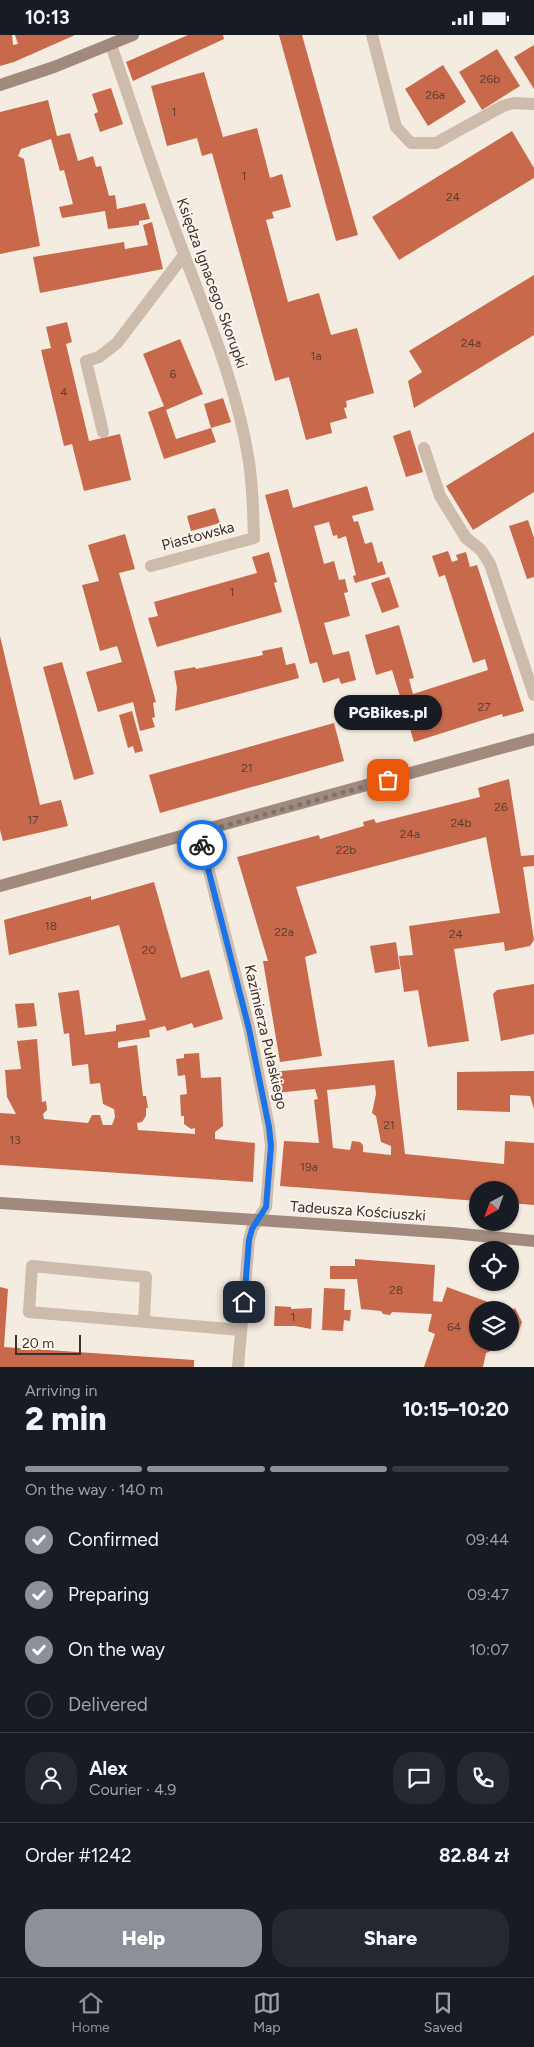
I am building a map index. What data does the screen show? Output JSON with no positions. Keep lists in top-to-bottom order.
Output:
{
  "streets": {
    "street": [
      "Księdza Ignacego Skorupki",
      "Piastowska",
      "Kazimierza Pułaskiego",
      "Tadeusza Kościuszki"
    ]
  },
  "crossings": [
    ["Księdza Ignacego Skorupki", "Piastowska"],
    ["Kazimierza Pułaskiego", "Tadeusza Kościuszki"]
  ],
  "places": ["PGBikes.pl"],
  "house_numbers": [
    "26b",
    "26a",
    "1",
    "1",
    "24",
    "24a",
    "1a",
    "6",
    "4",
    "1",
    "27",
    "21",
    "26",
    "17",
    "24b",
    "24a",
    "22b",
    "18",
    "22a",
    "24",
    "20",
    "21",
    "13",
    "19a",
    "28",
    "1",
    "64"
  ],
  "scale_bar": "20 m",
  "north": "bottom left",
  "page": {
    "status": "10:13",
    "bubble": "PGBikes.pl",
    "scale": "20 m",
    "heading": ["2 min", "Arriving in", "10:15–10:20"],
    "panel": [
      "Alex",
      "Courier · 4.9",
      "Order #1242",
      "82.84 zł"
    ],
    "bar": "On the way · 140 m",
    "list": [
      ["Confirmed", "09:44"],
      ["Preparing", "09:47"],
      ["On the way", "10:07"],
      "Delivered"
    ],
    "buttons": ["Help", "Share"],
    "tabs": ["Home", "Map", "Saved"]
  }
}
